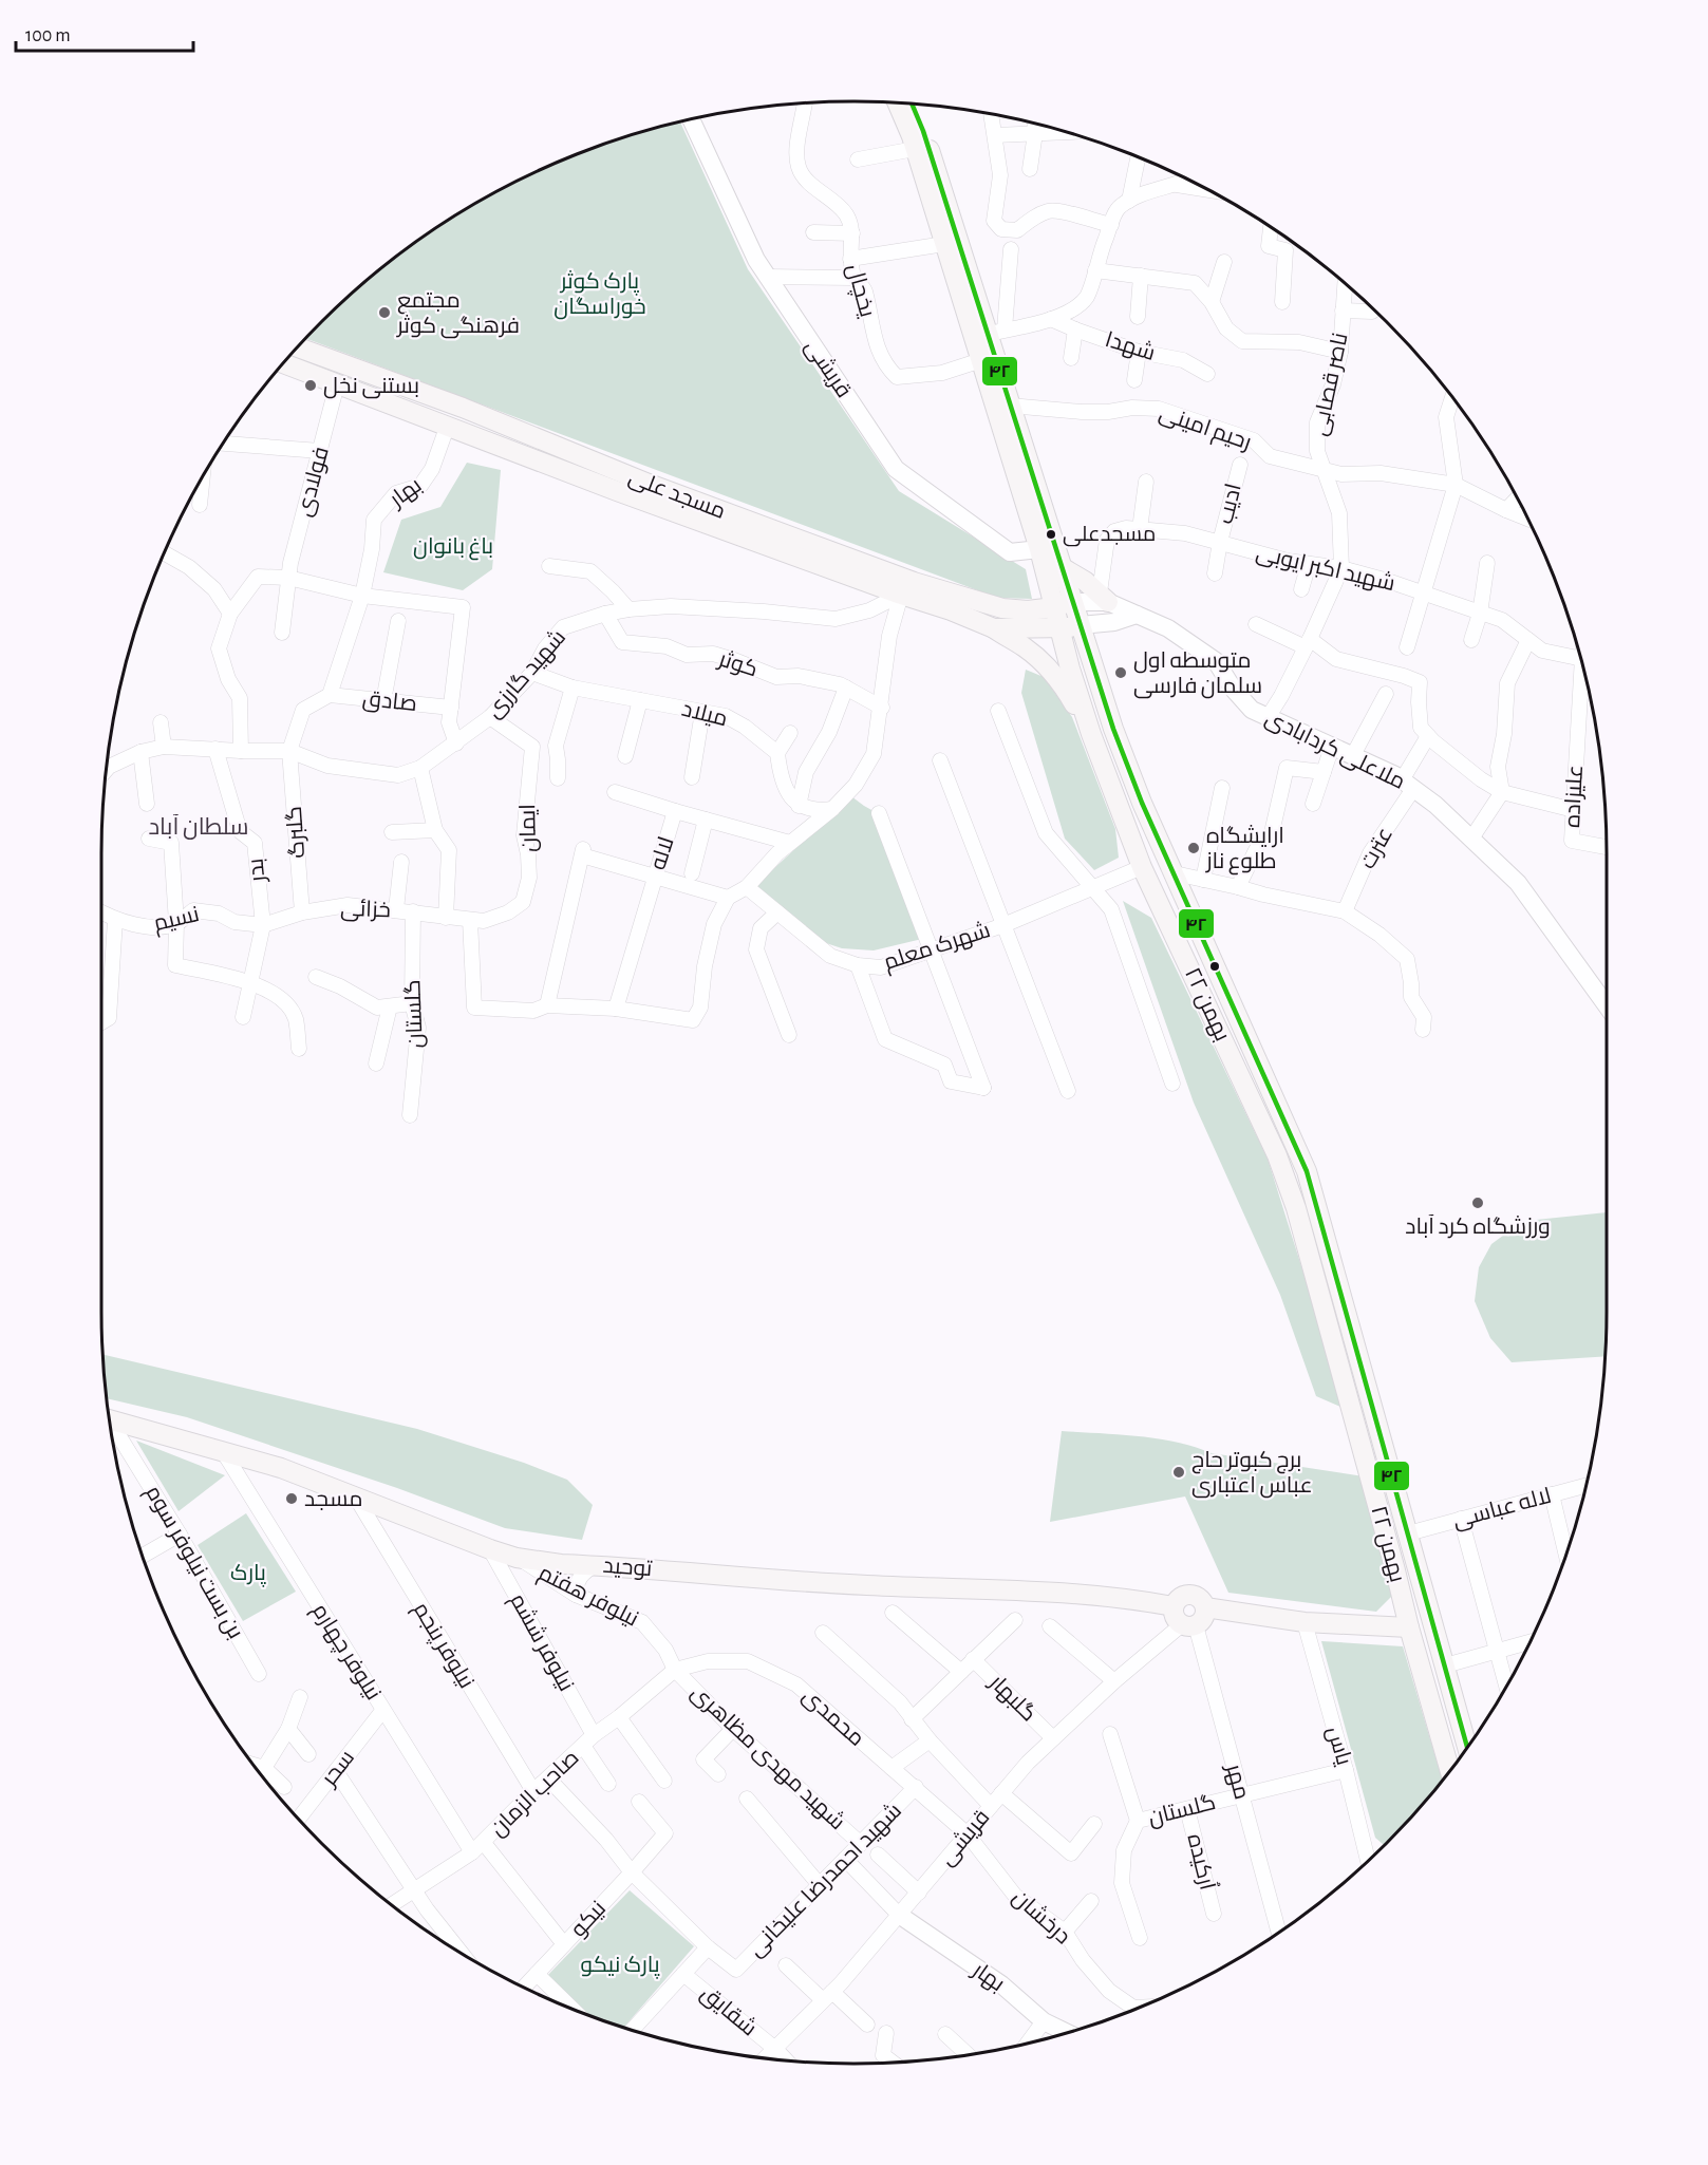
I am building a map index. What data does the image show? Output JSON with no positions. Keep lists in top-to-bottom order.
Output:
{
  "streets": {
    "main road": ["مسجد علی", "۲۲ بهمن", "توحید"],
    "street": [
      "یخچال",
      "شهدا",
      "قریشی",
      "ناصر قصابی",
      "رحیم امینی",
      "فولادی",
      "بهار",
      "ادیب",
      "شهید اکبر ایوبی",
      "کوثر",
      "شهید گارزی",
      "صادق",
      "میلاد",
      "ملاعلی کردابادی",
      "علیزاده",
      "ایمان",
      "گلبرگ",
      "عترت",
      "لاله",
      "بدر",
      "خزائی",
      "نسیم",
      "شهرک معلم",
      "گلستان",
      "لاله عباسی",
      "بن بست نیلوفر سوم",
      "نیلوفر هفتم",
      "نیلوفر ششم",
      "نیلوفر پنجم",
      "نیلوفر چهارم",
      "گلبهار",
      "محمدی",
      "یاس",
      "شهید مهدی مظاهری",
      "سحر",
      "مهر",
      "صاحب الزمان",
      "اُرکیده",
      "شهید احمدرضا علیخانی",
      "درخشان",
      "نیکو",
      "شقایق"
    ]
  },
  "crossings": [
    ["یخچال", "۲۲ بهمن"],
    ["قریشی", "بهار"],
    ["قریشی", "۲۲ بهمن"],
    ["قریشی", "توحید"],
    ["قریشی", "گلبهار"],
    ["قریشی", "محمدی"],
    ["قریشی", "مهر"],
    ["قریشی", "درخشان"],
    ["قریشی", "شقایق"],
    ["ناصر قصابی", "رحیم امینی"],
    ["ناصر قصابی", "شهید اکبر ایوبی"],
    ["رحیم امینی", "۲۲ بهمن"],
    ["فولادی", "مسجد علی"],
    ["بهار", "مسجد علی"],
    ["بهار", "صادق"],
    ["مسجد علی", "شهید گارزی"],
    ["مسجد علی", "۲۲ بهمن"],
    ["ادیب", "شهید اکبر ایوبی"],
    ["شهید اکبر ایوبی", "ملاعلی کردابادی"],
    ["کوثر", "شهید گارزی"],
    ["شهید گارزی", "صادق"],
    ["شهید گارزی", "میلاد"],
    ["شهید گارزی", "ایمان"],
    ["شهید گارزی", "گلبرگ"],
    ["شهید گارزی", "بدر"],
    ["صادق", "گلبرگ"],
    ["ملاعلی کردابادی", "عترت"],
    ["ایمان", "خزائی"],
    ["گلبرگ", "خزائی"],
    ["بدر", "خزائی"],
    ["بدر", "نسیم"],
    ["خزائی", "نسیم"],
    ["خزائی", "گلستان"],
    ["شهرک معلم", "۲۲ بهمن"],
    ["۲۲ بهمن", "لاله عباسی"],
    ["گلستان", "یاس"],
    ["گلستان", "مهر"],
    ["گلستان", "اُرکیده"],
    ["توحید", "نیلوفر هفتم"],
    ["توحید", "نیلوفر ششم"],
    ["توحید", "نیلوفر پنجم"],
    ["توحید", "نیلوفر چهارم"],
    ["توحید", "مهر"],
    ["نیلوفر هفتم", "محمدی"],
    ["نیلوفر هفتم", "شهید مهدی مظاهری"],
    ["نیلوفر هفتم", "صاحب الزمان"],
    ["نیلوفر ششم", "صاحب الزمان"],
    ["نیلوفر پنجم", "صاحب الزمان"],
    ["نیلوفر چهارم", "سحر"],
    ["نیلوفر چهارم", "صاحب الزمان"],
    ["محمدی", "شهید مهدی مظاهری"],
    ["محمدی", "صاحب الزمان"],
    ["محمدی", "شهید احمدرضا علیخانی"],
    ["محمدی", "درخشان"],
    ["شهید مهدی مظاهری", "صاحب الزمان"],
    ["شهید مهدی مظاهری", "شهید احمدرضا علیخانی"],
    ["صاحب الزمان", "شهید احمدرضا علیخانی"],
    ["شهید احمدرضا علیخانی", "نیکو"]
  ],
  "districts": ["سلطان آباد"],
  "parks": [
    "پارک کوثر خوراسگان",
    "باغ بانوان",
    "پارک",
    "پارک نیکو"
  ],
  "places": [
    "مجتمع فرهنگی کوثر",
    "بستنی نخل",
    "مسجدعلی",
    "متوسطه اول سلمان فارسی",
    "ارایشگاه طلوع ناز",
    "ورزشگاه کرد آباد",
    "برج کبوتر حاج عباس اعتباری",
    "مسجد"
  ],
  "lines": ["transit line ۴۲"],
  "scale_bar": "100 m"
}
